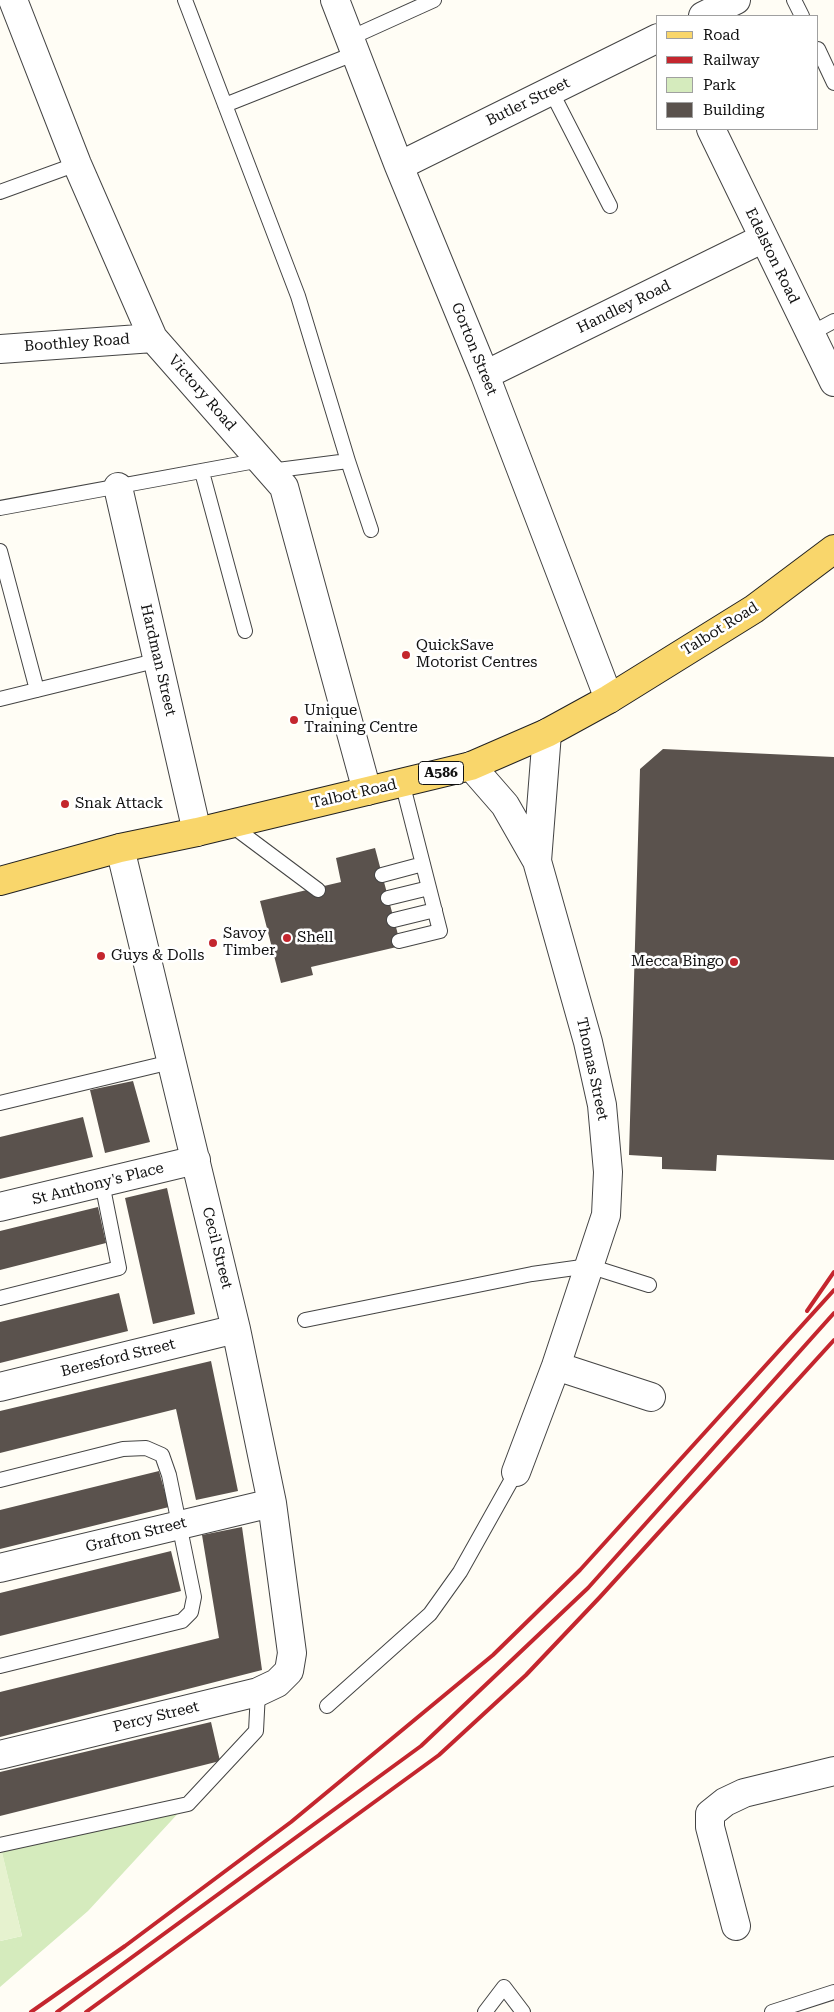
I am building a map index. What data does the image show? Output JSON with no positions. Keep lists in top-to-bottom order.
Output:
{
  "streets": {
    "main road": ["Talbot Road", "A586"],
    "street": [
      "Butler Street",
      "Edelston Road",
      "Handley Road",
      "Boothley Road",
      "Gorton Street",
      "Victory Road",
      "Hardman Street",
      "Thomas Street",
      "St Anthony's Place",
      "Cecil Street",
      "Beresford Street",
      "Grafton Street",
      "Percy Street"
    ]
  },
  "crossings": [
    ["Butler Street", "Gorton Street"],
    ["Edelston Road", "Handley Road"],
    ["Handley Road", "Gorton Street"],
    ["Boothley Road", "Victory Road"],
    ["Gorton Street", "Talbot Road"],
    ["Victory Road", "Talbot Road"],
    ["Talbot Road", "Hardman Street"],
    ["Talbot Road", "Thomas Street"],
    ["Talbot Road", "Cecil Street"],
    ["St Anthony's Place", "Cecil Street"],
    ["Cecil Street", "Beresford Street"],
    ["Cecil Street", "Grafton Street"],
    ["Cecil Street", "Percy Street"]
  ],
  "places": [
    "QuickSave Motorist Centres",
    "Unique Training Centre",
    "Snak Attack",
    "Shell",
    "Savoy Timber",
    "Guys & Dolls",
    "Mecca Bingo"
  ],
  "legend": [
    "Road",
    "Railway",
    "Park",
    "Building"
  ]
}
